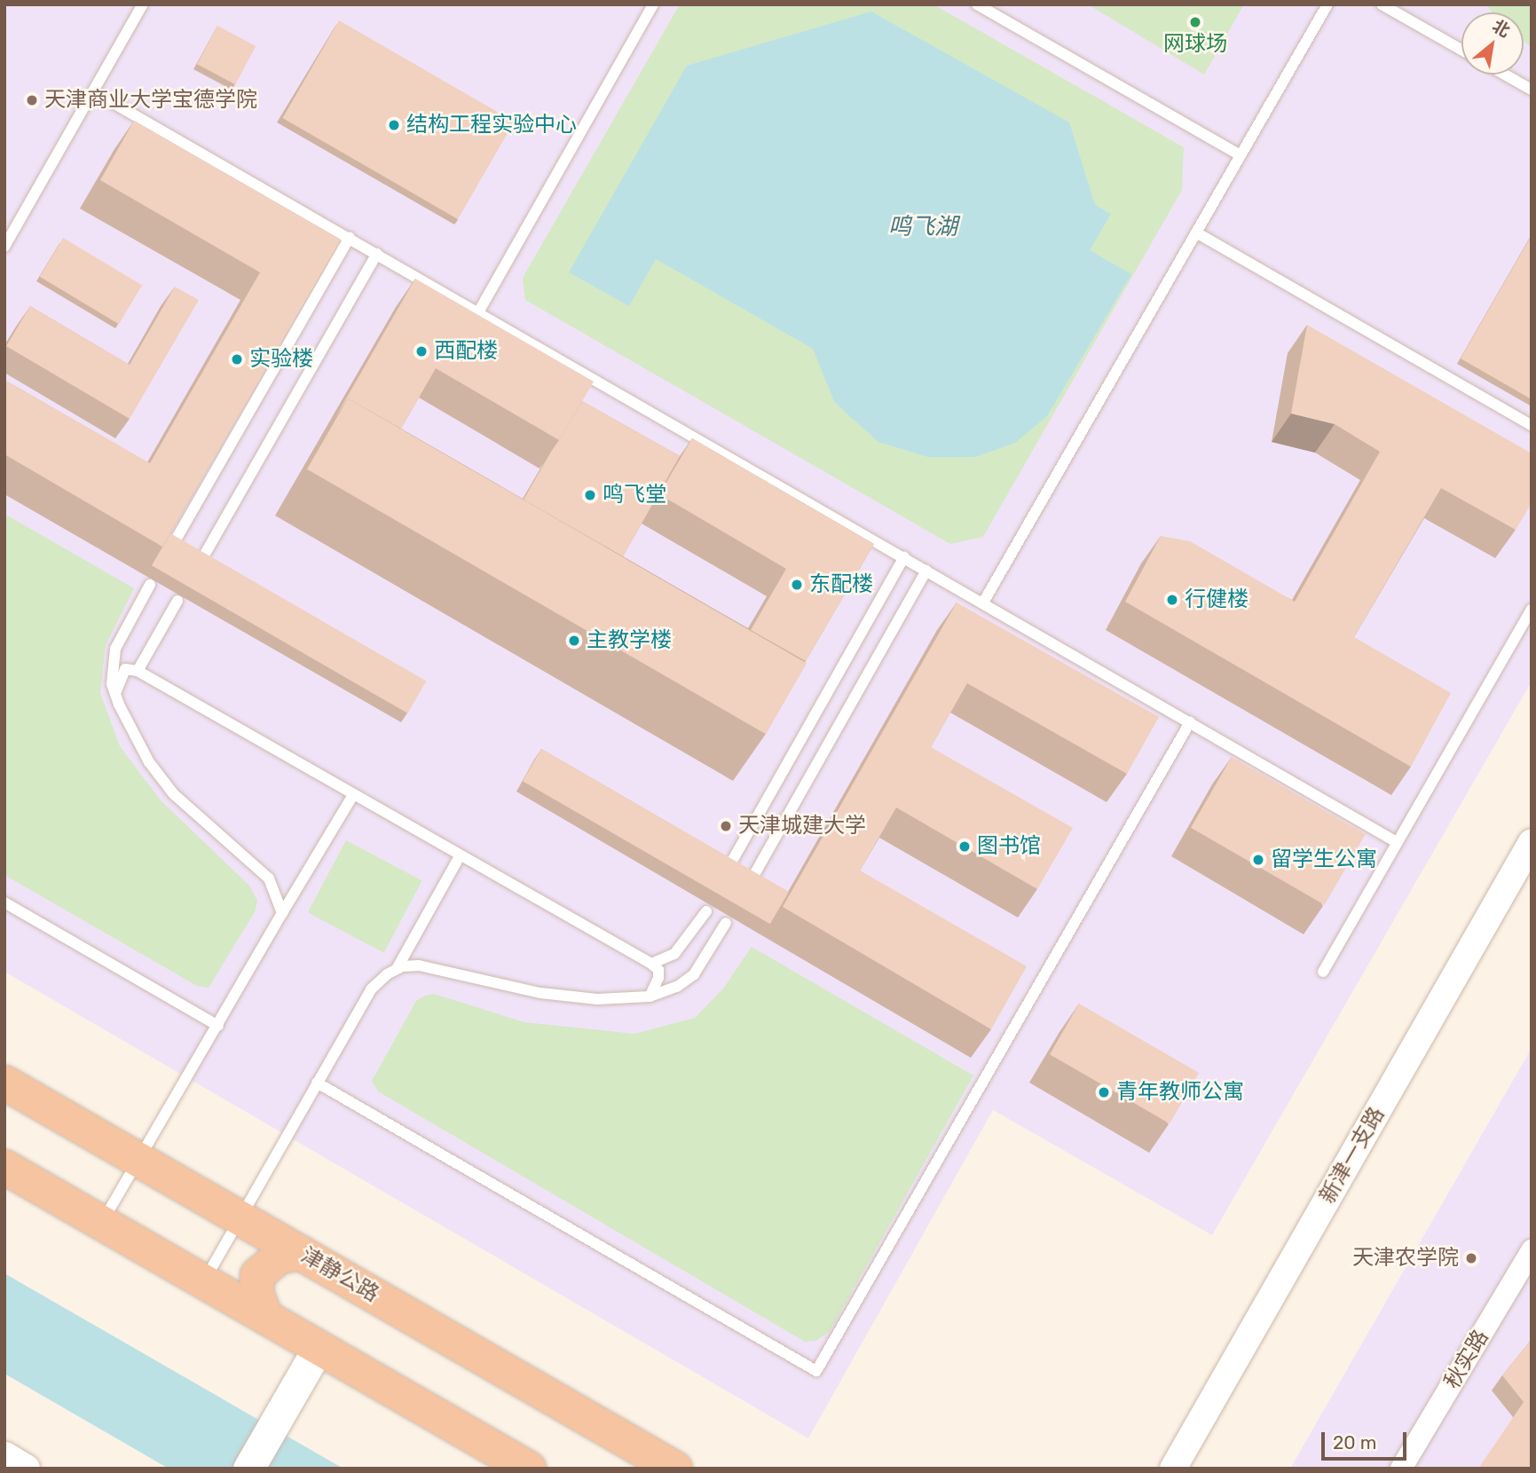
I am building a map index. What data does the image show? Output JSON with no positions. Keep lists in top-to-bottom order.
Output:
{
  "streets": {
    "highway": ["津静公路"],
    "street": ["新津一支路", "秋实路"]
  },
  "water": ["鸣飞湖"],
  "places": [
    "网球场",
    "天津商业大学宝德学院",
    "结构工程实验中心",
    "西配楼",
    "实验楼",
    "鸣飞堂",
    "东配楼",
    "行健楼",
    "主教学楼",
    "天津城建大学",
    "图书馆",
    "留学生公寓",
    "青年教师公寓",
    "天津农学院"
  ],
  "scale_bar": "20 m",
  "north": "top right"
}
